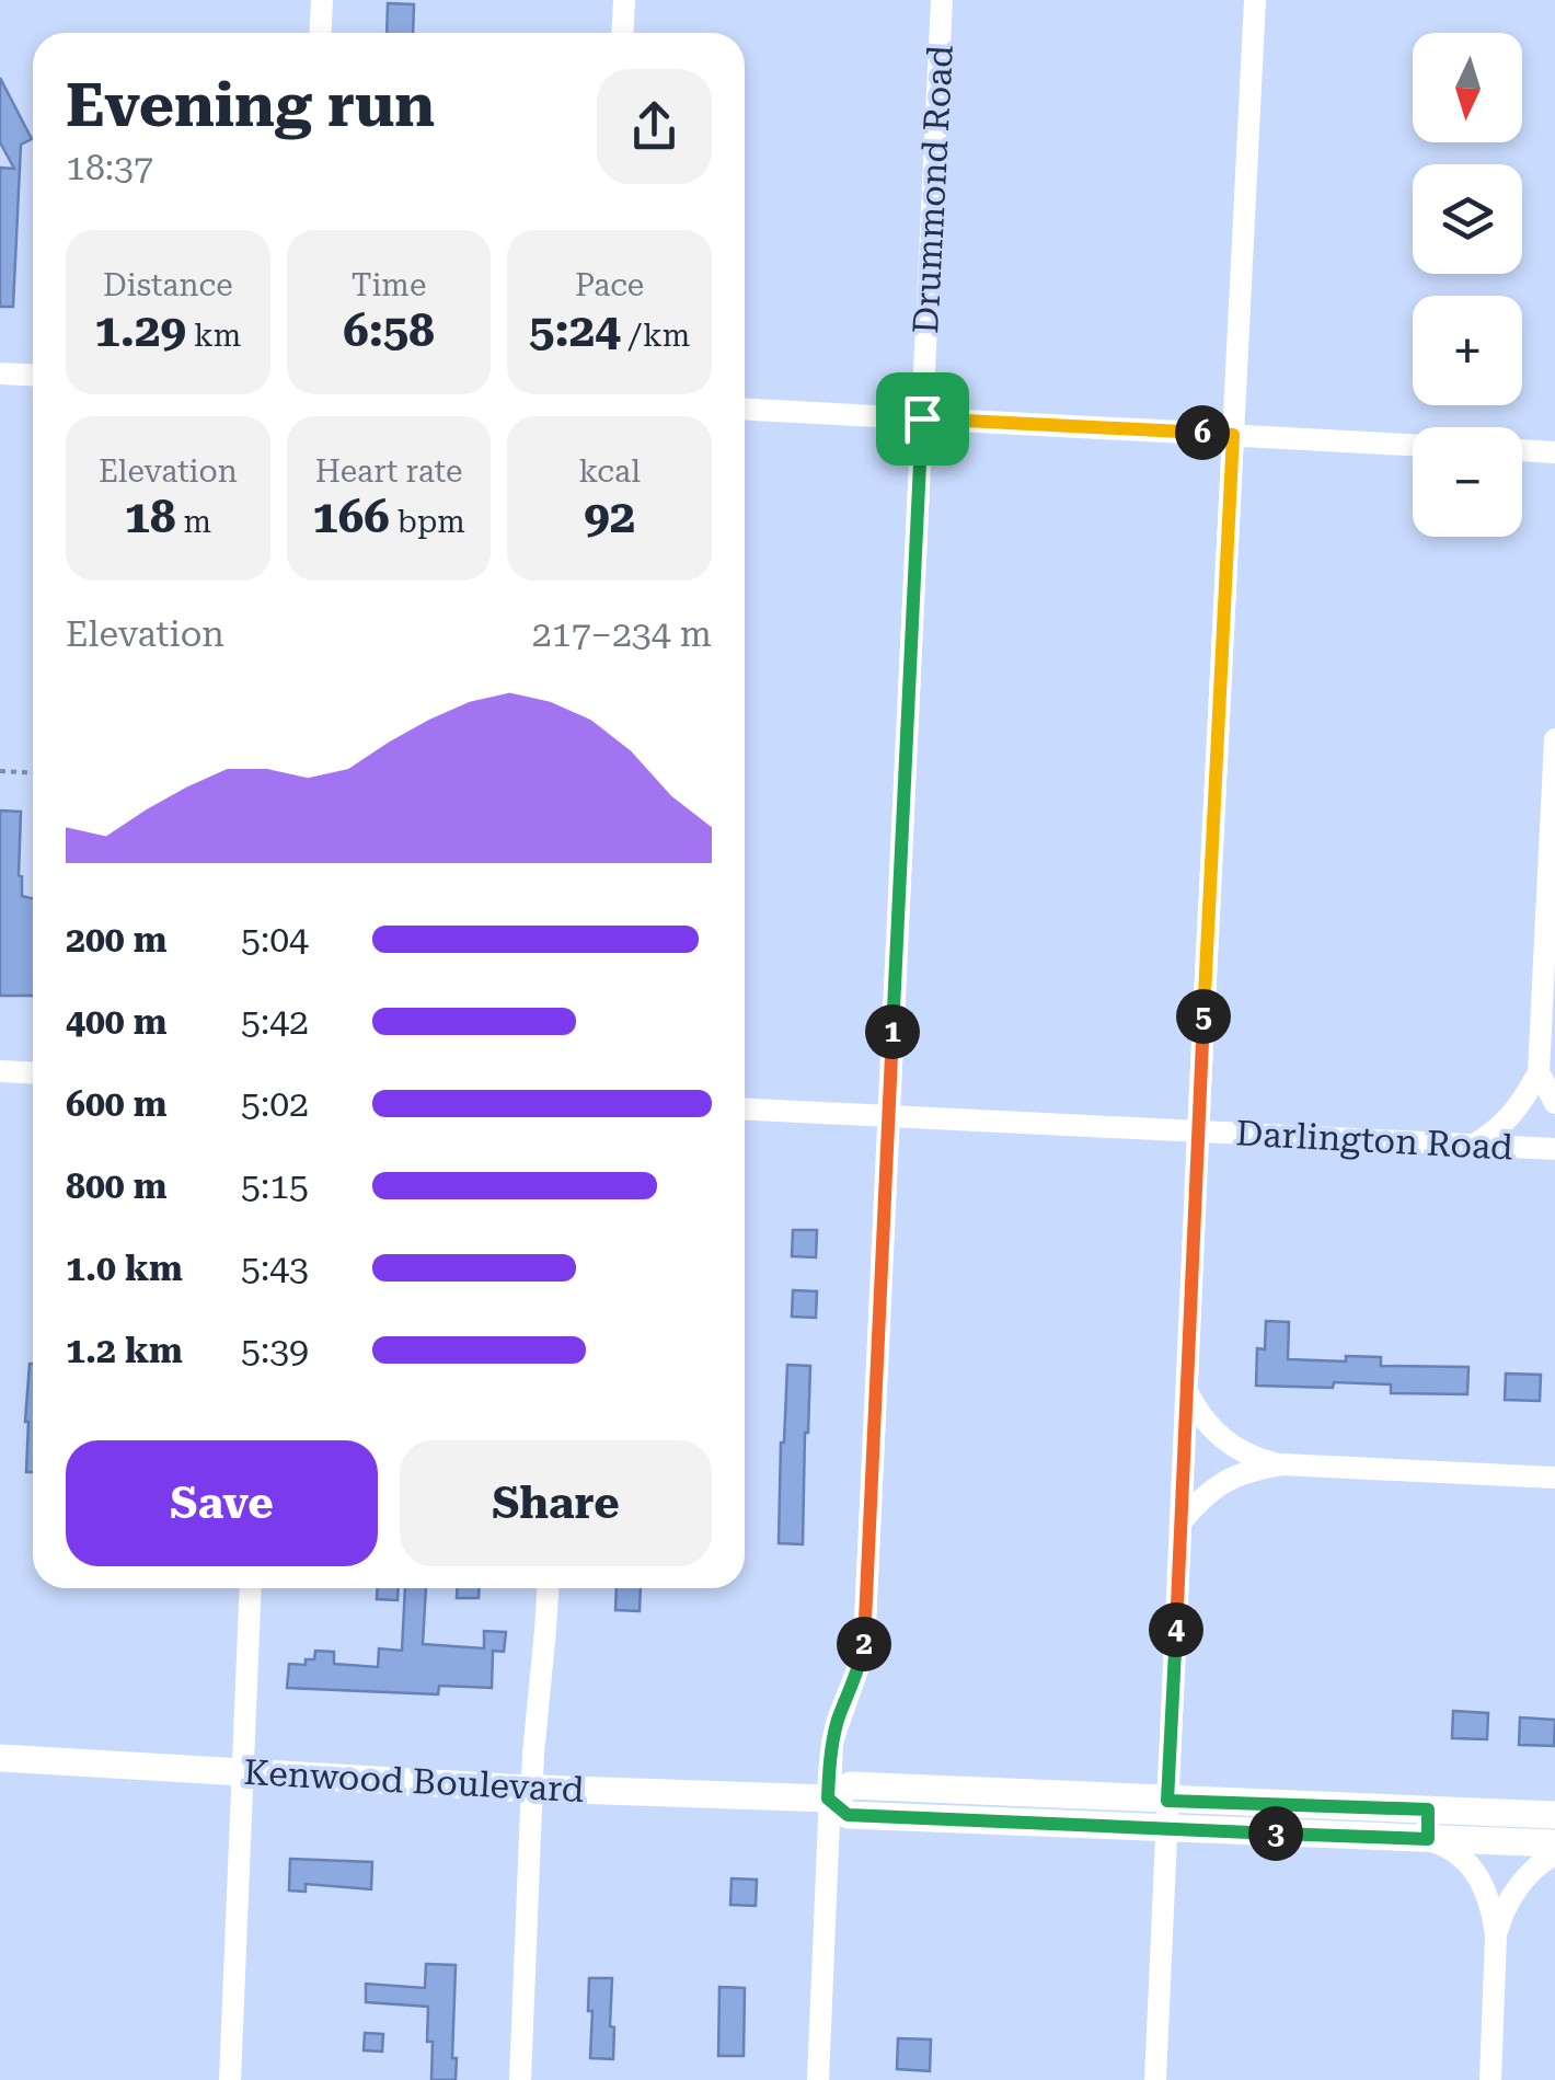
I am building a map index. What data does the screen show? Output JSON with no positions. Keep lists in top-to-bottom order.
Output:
{
  "streets": {
    "street": ["Drummond Road", "Darlington Road", "Kenwood Boulevard"]
  },
  "crossings": [
    ["Drummond Road", "Darlington Road"],
    ["Drummond Road", "Kenwood Boulevard"]
  ],
  "north": "bottom",
  "page": {
    "map_buttons": ["+", "−"],
    "heading": ["Evening run", "18:37"],
    "stats": [
      ["Distance", "1.29 km"],
      ["Time", "6:58"],
      ["Pace", "5:24 /km"],
      ["Elevation", "18 m"],
      ["Heart rate", "166 bpm"],
      ["kcal", "92"]
    ],
    "pins": [
      "6",
      "5",
      "1",
      "4",
      "2",
      "3"
    ],
    "chart": ["Elevation", "217–234 m"],
    "list": [
      {
        "name": "200 m",
        "note": "5:04"
      },
      {
        "name": "400 m",
        "note": "5:42"
      },
      {
        "name": "600 m",
        "note": "5:02"
      },
      {
        "name": "800 m",
        "note": "5:15"
      },
      {
        "name": "1.0 km",
        "note": "5:43"
      },
      {
        "name": "1.2 km",
        "note": "5:39"
      }
    ],
    "buttons": ["Save", "Share"]
  }
}
